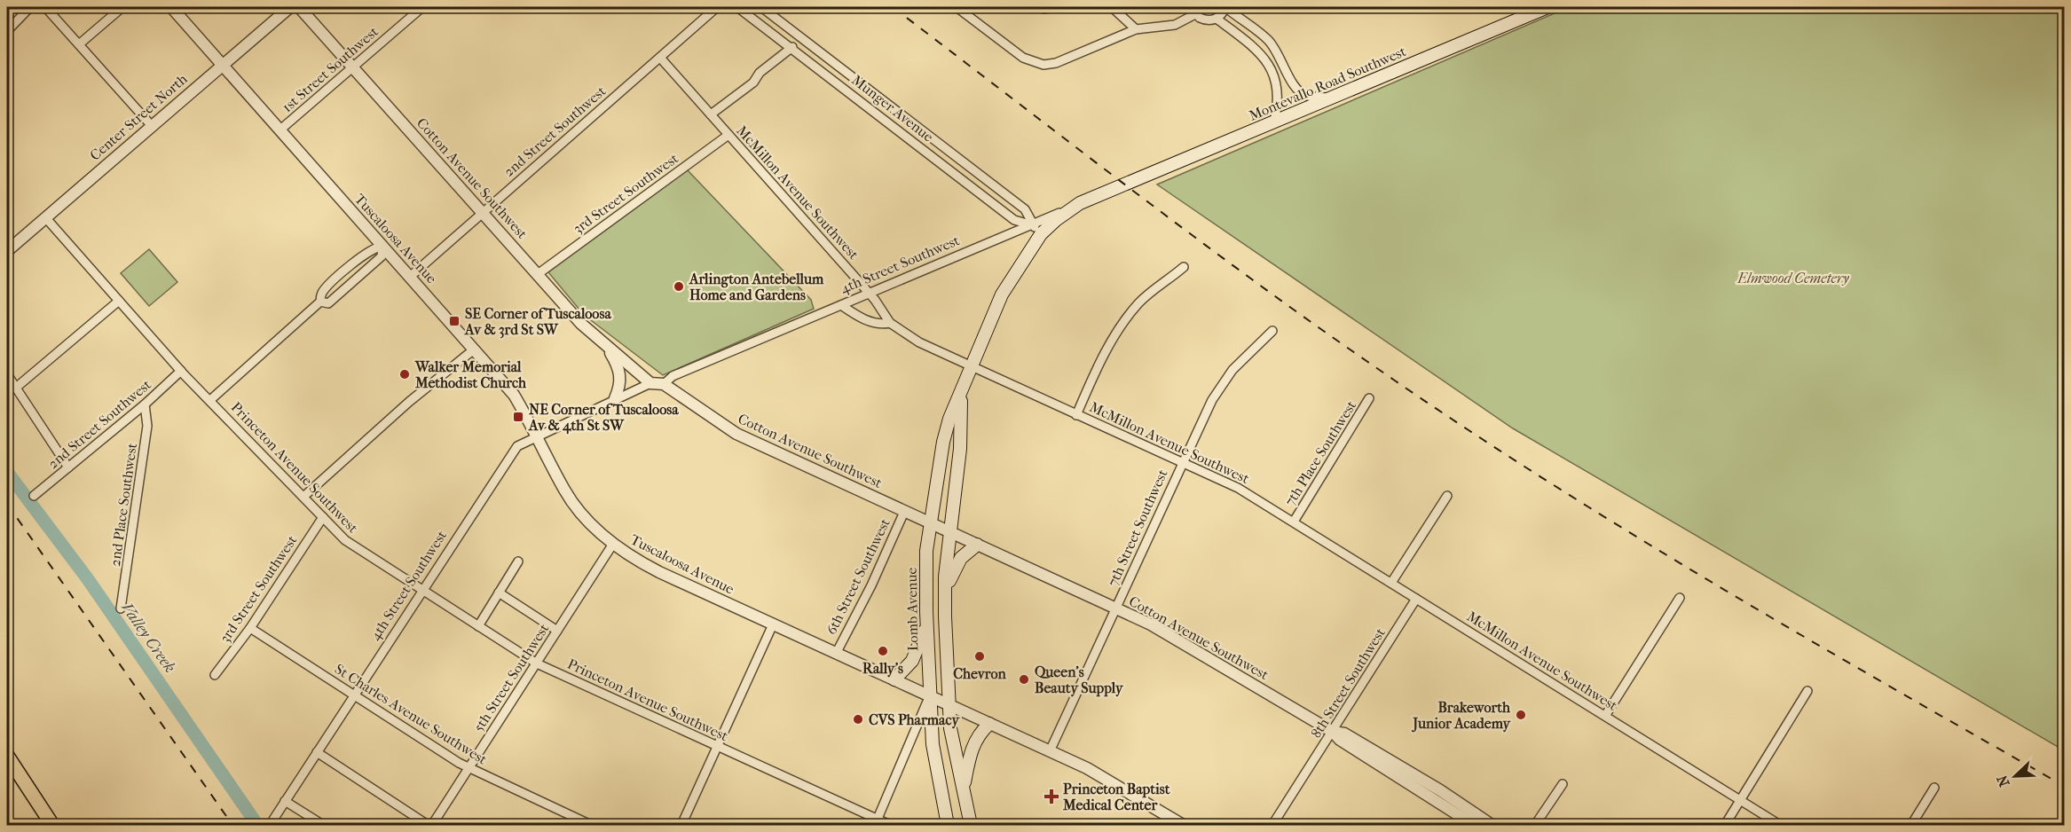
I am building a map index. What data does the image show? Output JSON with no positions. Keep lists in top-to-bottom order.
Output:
{
  "streets": {
    "main road": ["Montevallo Road Southwest", "Lomb Avenue"],
    "street": [
      "1st Street Southwest",
      "Munger Avenue",
      "Center Street North",
      "2nd Street Southwest",
      "Cotton Avenue Southwest",
      "McMillon Avenue Southwest",
      "3rd Street Southwest",
      "Tuscaloosa Avenue",
      "4th Street Southwest",
      "7th Place Southwest",
      "Princeton Avenue Southwest",
      "2nd Place Southwest",
      "7th Street Southwest",
      "6th Street Southwest",
      "5th Street Southwest",
      "8th Street Southwest",
      "St Charles Avenue Southwest"
    ]
  },
  "crossings": [
    ["1st Street Southwest", "Cotton Avenue Southwest"],
    ["1st Street Southwest", "Tuscaloosa Avenue"],
    ["Montevallo Road Southwest", "Lomb Avenue"],
    ["Munger Avenue", "4th Street Southwest"],
    ["Munger Avenue", "Lomb Avenue"],
    ["Center Street North", "Tuscaloosa Avenue"],
    ["Center Street North", "Princeton Avenue Southwest"],
    ["2nd Street Southwest", "Cotton Avenue Southwest"],
    ["2nd Street Southwest", "McMillon Avenue Southwest"],
    ["2nd Street Southwest", "Tuscaloosa Avenue"],
    ["2nd Street Southwest", "Princeton Avenue Southwest"],
    ["2nd Street Southwest", "2nd Place Southwest"],
    ["Cotton Avenue Southwest", "3rd Street Southwest"],
    ["Cotton Avenue Southwest", "4th Street Southwest"],
    ["Cotton Avenue Southwest", "7th Street Southwest"],
    ["Cotton Avenue Southwest", "6th Street Southwest"],
    ["Cotton Avenue Southwest", "Lomb Avenue"],
    ["Cotton Avenue Southwest", "8th Street Southwest"],
    ["McMillon Avenue Southwest", "3rd Street Southwest"],
    ["McMillon Avenue Southwest", "4th Street Southwest"],
    ["McMillon Avenue Southwest", "7th Place Southwest"],
    ["McMillon Avenue Southwest", "7th Street Southwest"],
    ["McMillon Avenue Southwest", "Lomb Avenue"],
    ["McMillon Avenue Southwest", "8th Street Southwest"],
    ["3rd Street Southwest", "Princeton Avenue Southwest"],
    ["3rd Street Southwest", "St Charles Avenue Southwest"],
    ["Tuscaloosa Avenue", "4th Street Southwest"],
    ["Tuscaloosa Avenue", "7th Street Southwest"],
    ["Tuscaloosa Avenue", "6th Street Southwest"],
    ["Tuscaloosa Avenue", "Lomb Avenue"],
    ["Tuscaloosa Avenue", "5th Street Southwest"],
    ["4th Street Southwest", "Princeton Avenue Southwest"],
    ["4th Street Southwest", "Lomb Avenue"],
    ["4th Street Southwest", "St Charles Avenue Southwest"],
    ["Princeton Avenue Southwest", "5th Street Southwest"],
    ["5th Street Southwest", "St Charles Avenue Southwest"]
  ],
  "water": ["Valley Creek"],
  "parks": ["Elmwood Cemetery"],
  "places": {
    "other": [
      "Arlington Antebellum Home and Gardens",
      "Walker Memorial Methodist Church",
      "Rally's",
      "Chevron",
      "Queen's Beauty Supply",
      "Brakeworth Junior Academy",
      "CVS Pharmacy"
    ],
    "transit": ["SE Corner of Tuscaloosa Av & 3rd St SW", "NE Corner of Tuscaloosa Av & 4th St SW"],
    "health": ["Princeton Baptist Medical Center"]
  },
  "north": "bottom left"
}
